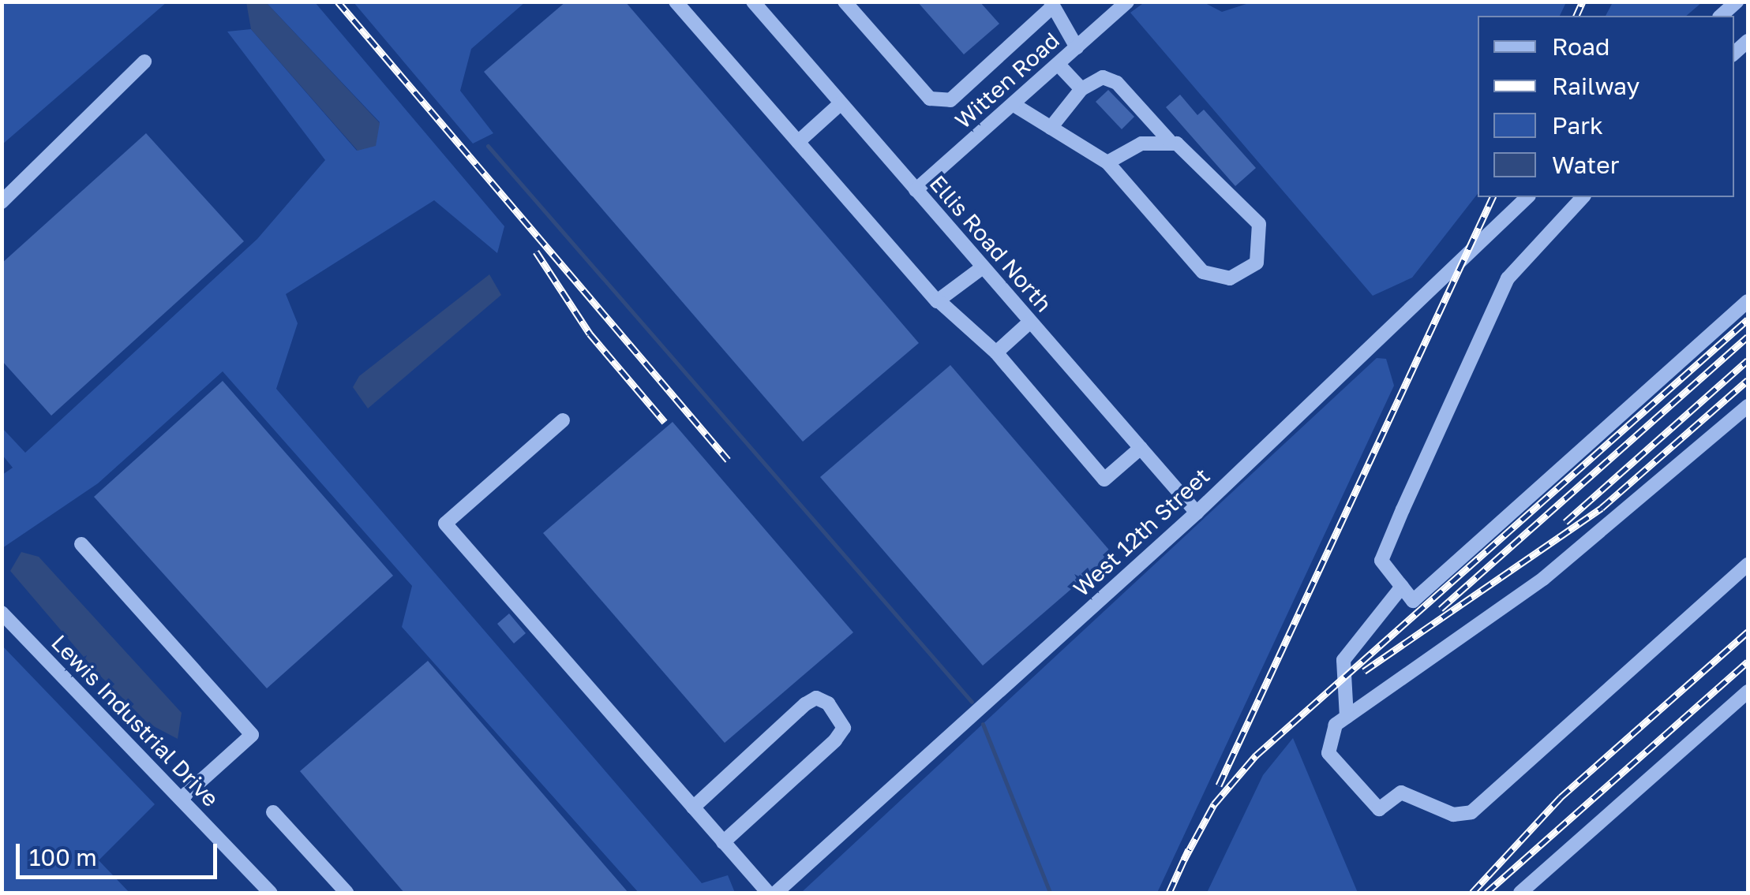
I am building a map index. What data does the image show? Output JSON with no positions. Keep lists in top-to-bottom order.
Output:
{
  "streets": {
    "street": [
      "Witten Road",
      "Ellis Road North",
      "West 12th Street",
      "Lewis Industrial Drive"
    ]
  },
  "crossings": [
    ["Witten Road", "Ellis Road North"],
    ["Ellis Road North", "West 12th Street"]
  ],
  "legend": [
    "Road",
    "Railway",
    "Park",
    "Water"
  ],
  "scale_bar": "100 m"
}
